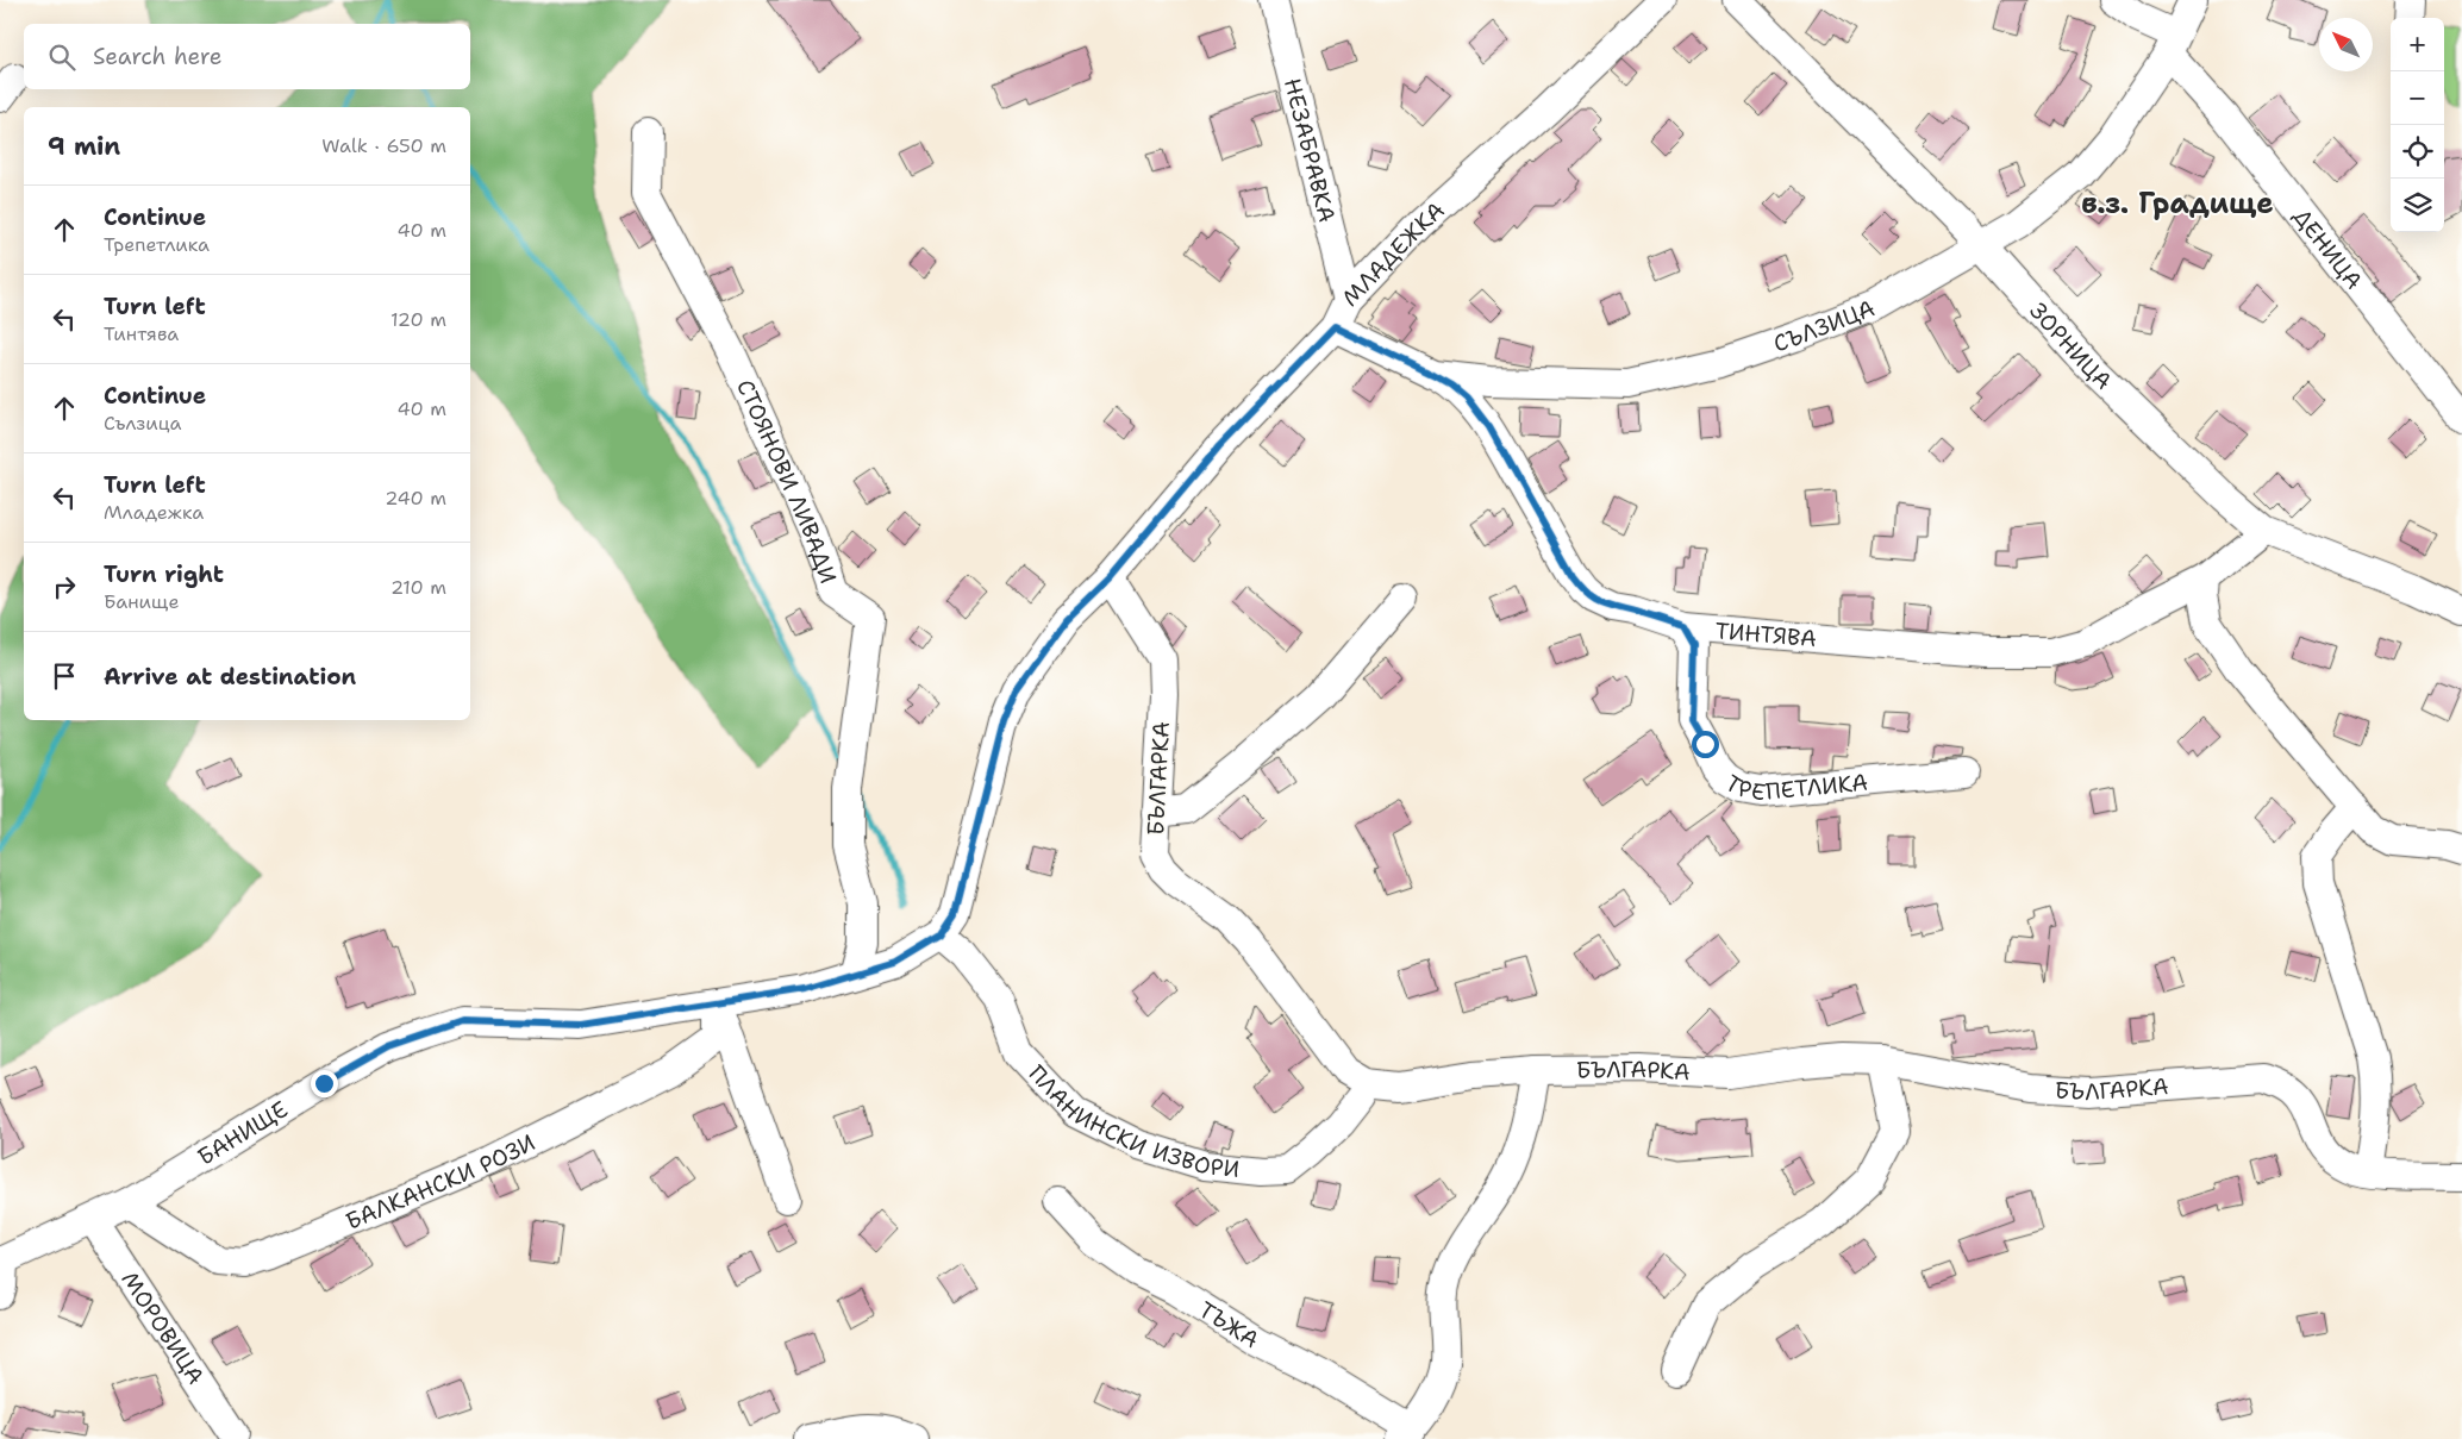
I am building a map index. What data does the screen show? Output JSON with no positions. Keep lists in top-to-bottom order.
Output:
{
  "streets": {
    "street": [
      "НЕЗАБРАВКА",
      "ДЕНИЦА",
      "МЛАДЕЖКА",
      "СЪЛЗИЦА",
      "ЗОРНИЦА",
      "СТОЯНОВИ ЛИВАДИ",
      "ТИНТЯВА",
      "ТРЕПЕТЛИКА",
      "БЪЛГАРКА",
      "ПЛАНИНСКИ ИЗВОРИ",
      "БАНИЩЕ",
      "БАЛКАНСКИ РОЗИ",
      "ТЪЖА",
      "МОРОВИЦА"
    ]
  },
  "crossings": [
    ["НЕЗАБРАВКА", "МЛАДЕЖКА"],
    ["ДЕНИЦА", "СЪЛЗИЦА"],
    ["МЛАДЕЖКА", "СЪЛЗИЦА"],
    ["МЛАДЕЖКА", "БЪЛГАРКА"],
    ["МЛАДЕЖКА", "ПЛАНИНСКИ ИЗВОРИ"],
    ["МЛАДЕЖКА", "БАНИЩЕ"],
    ["СЪЛЗИЦА", "ЗОРНИЦА"],
    ["СЪЛЗИЦА", "ТИНТЯВА"],
    ["ЗОРНИЦА", "ТИНТЯВА"],
    ["СТОЯНОВИ ЛИВАДИ", "БАНИЩЕ"],
    ["ТИНТЯВА", "ТРЕПЕТЛИКА"],
    ["БЪЛГАРКА", "ПЛАНИНСКИ ИЗВОРИ"],
    ["ПЛАНИНСКИ ИЗВОРИ", "БАНИЩЕ"],
    ["БАНИЩЕ", "БАЛКАНСКИ РОЗИ"],
    ["БАНИЩЕ", "МОРОВИЦА"]
  ],
  "districts": ["в.з. Градище"],
  "north": "top left",
  "page": {
    "map_buttons": ["+", "−"],
    "search": "Search here",
    "heading": ["9 min", "Walk · 650 m"],
    "list": [
      ["Continue", "Трепетлика", "40 m"],
      ["Turn left", "Тинтява", "120 m"],
      ["Continue", "Сълзица", "40 m"],
      ["Turn left", "Младежка", "240 m"],
      ["Turn right", "Банище", "210 m"],
      "Arrive at destination"
    ]
  }
}
